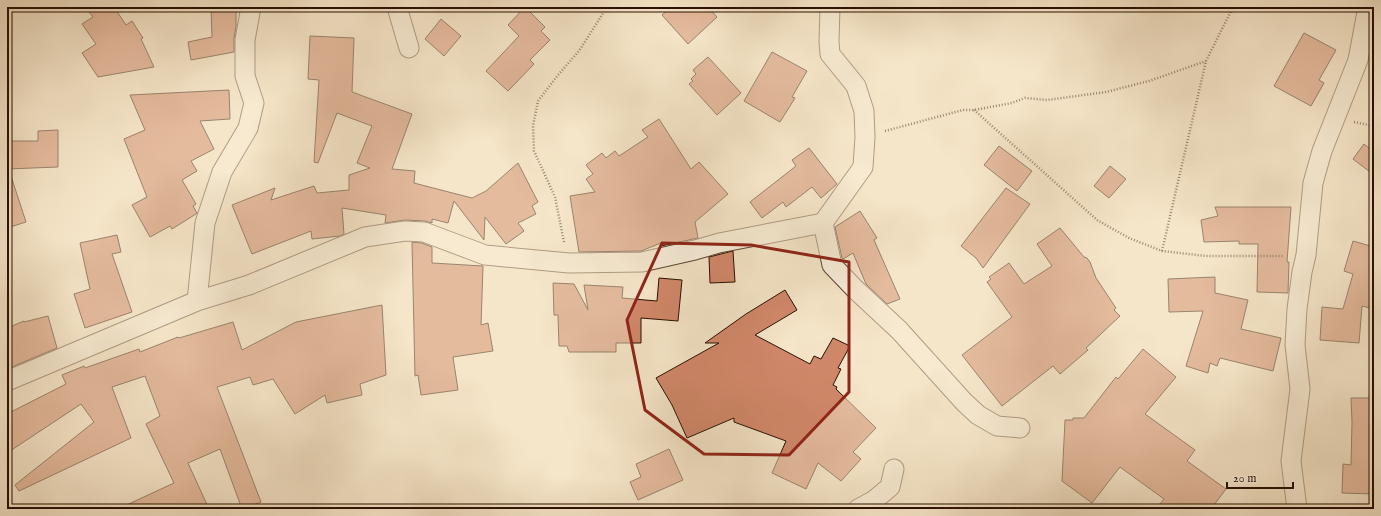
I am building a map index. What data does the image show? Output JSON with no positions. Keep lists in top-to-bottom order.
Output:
{
  "scale_bar": "20 m"
}
